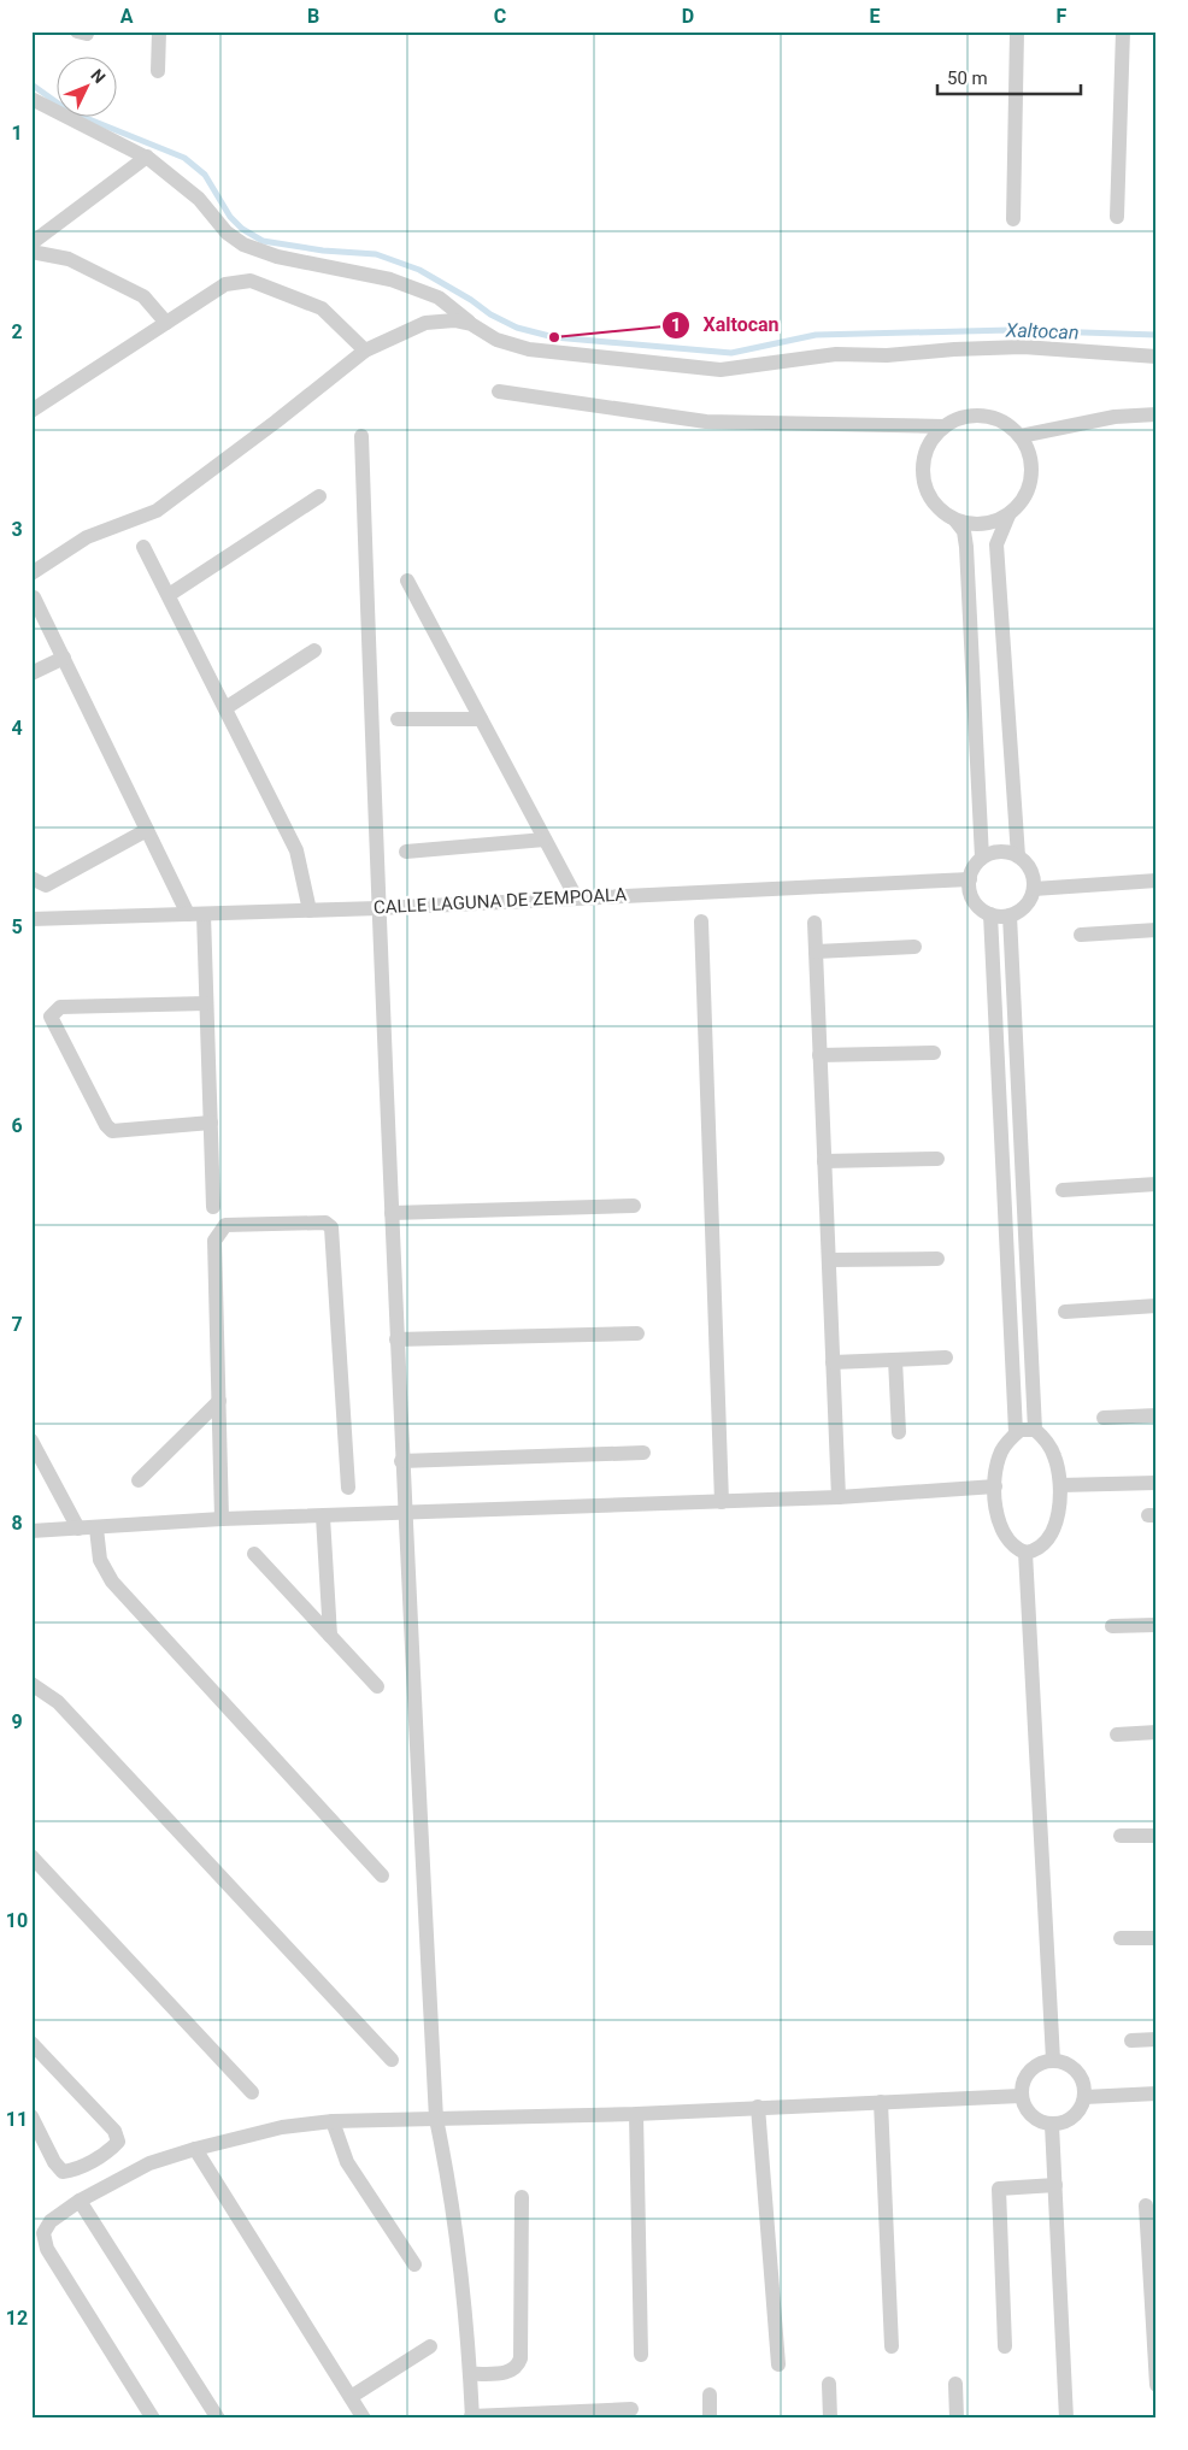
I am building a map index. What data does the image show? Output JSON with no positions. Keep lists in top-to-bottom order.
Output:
{
  "streets": {
    "street": ["CALLE LAGUNA DE ZEMPOALA"]
  },
  "water": ["Xaltocan"],
  "places": ["Xaltocan"],
  "scale_bar": "50 m",
  "north": "top right",
  "grid": {
    "columns": [
      "A",
      "B",
      "C",
      "D",
      "E",
      "F"
    ],
    "rows": [
      "1",
      "2",
      "3",
      "4",
      "5",
      "6",
      "7",
      "8",
      "9",
      "10",
      "11",
      "12"
    ]
  }
}
